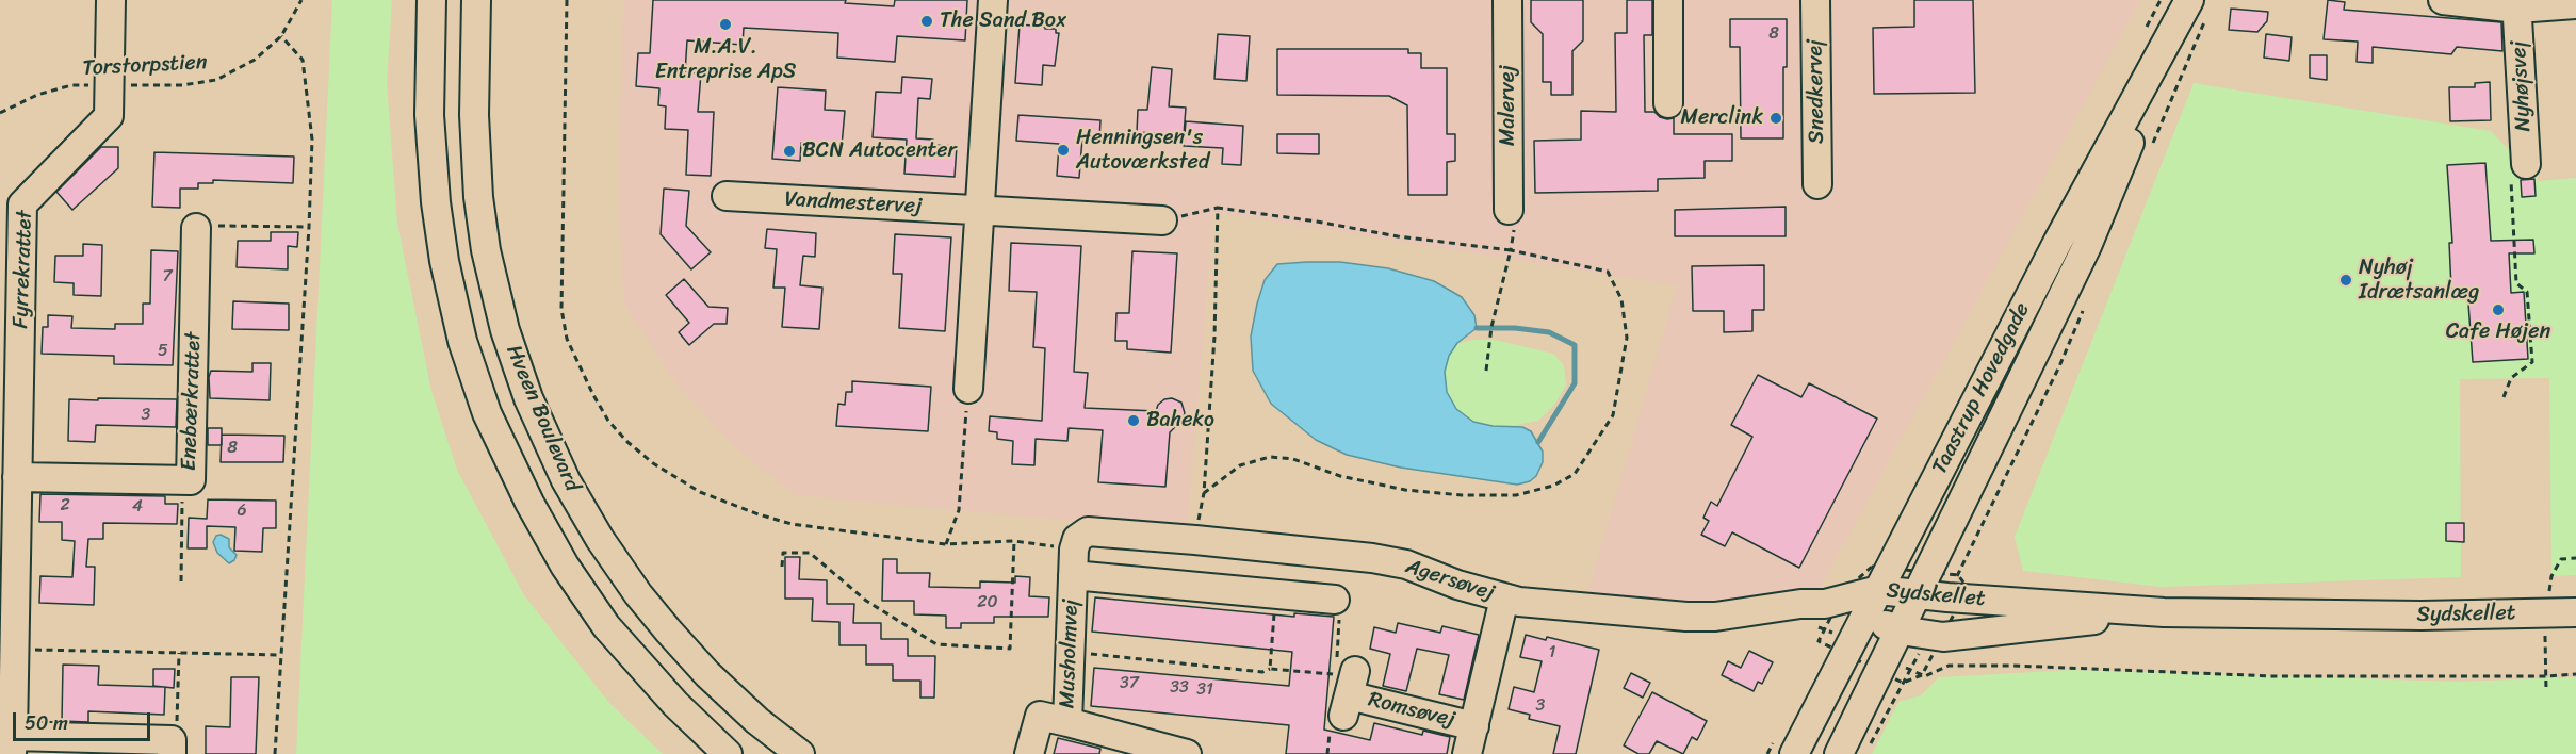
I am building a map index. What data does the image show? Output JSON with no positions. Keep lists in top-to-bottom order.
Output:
{
  "streets": {
    "street": [
      "Nyhøjsvej",
      "Snedkervej",
      "Malervej",
      "Vandmestervej",
      "Fyrrekrattet",
      "Taastrup Hovedgade",
      "Enebærkrattet",
      "Hveen Boulevard",
      "Agersøvej",
      "Sydskellet",
      "Musholmvej",
      "Romsøvej"
    ],
    "path": ["Torstorpstien"]
  },
  "crossings": [
    ["Torstorpstien", "Fyrrekrattet"],
    ["Fyrrekrattet", "Enebærkrattet"],
    ["Taastrup Hovedgade", "Sydskellet"],
    ["Agersøvej", "Sydskellet"],
    ["Agersøvej", "Musholmvej"],
    ["Agersøvej", "Romsøvej"]
  ],
  "places": [
    "The Sand Box",
    "M.A.V. Entreprise ApS",
    "Merclink",
    "Henningsen's Autoværksted",
    "BCN Autocenter",
    "Nyhøj Idrætsanlæg",
    "Cafe Højen",
    "Baheko"
  ],
  "house_numbers": [
    "8",
    "7",
    "5",
    "3",
    "8",
    "2",
    "4",
    "6",
    "20",
    "1",
    "37",
    "33",
    "31",
    "3"
  ],
  "scale_bar": "50 m"
}
